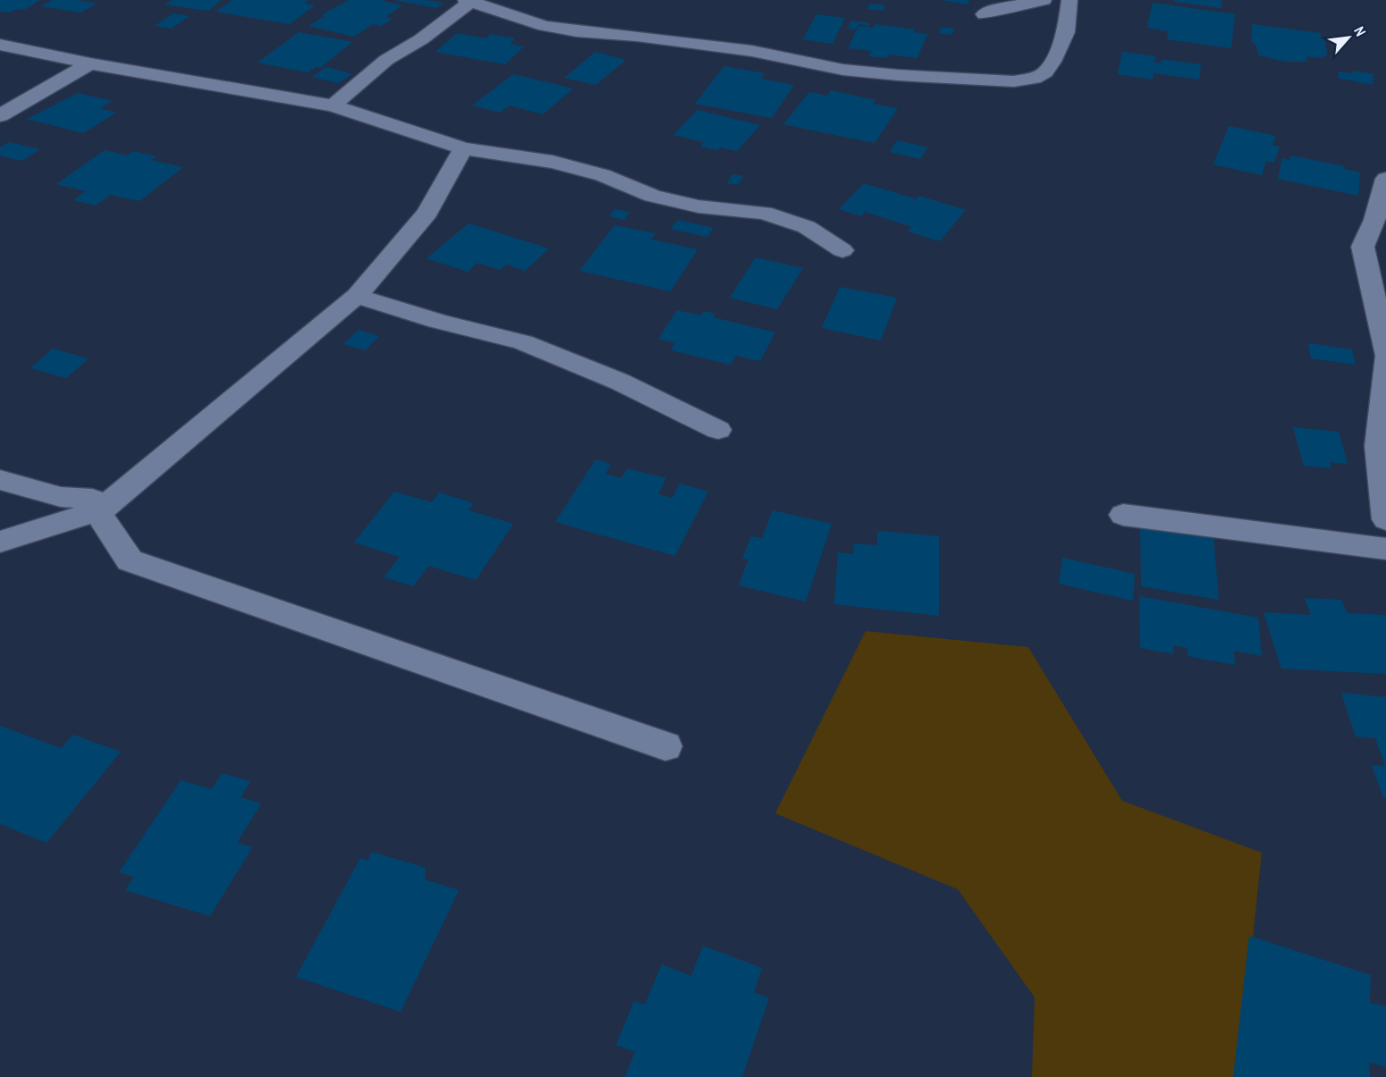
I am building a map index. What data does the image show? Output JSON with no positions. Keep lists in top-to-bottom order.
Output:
{
  "north": "top right"
}
